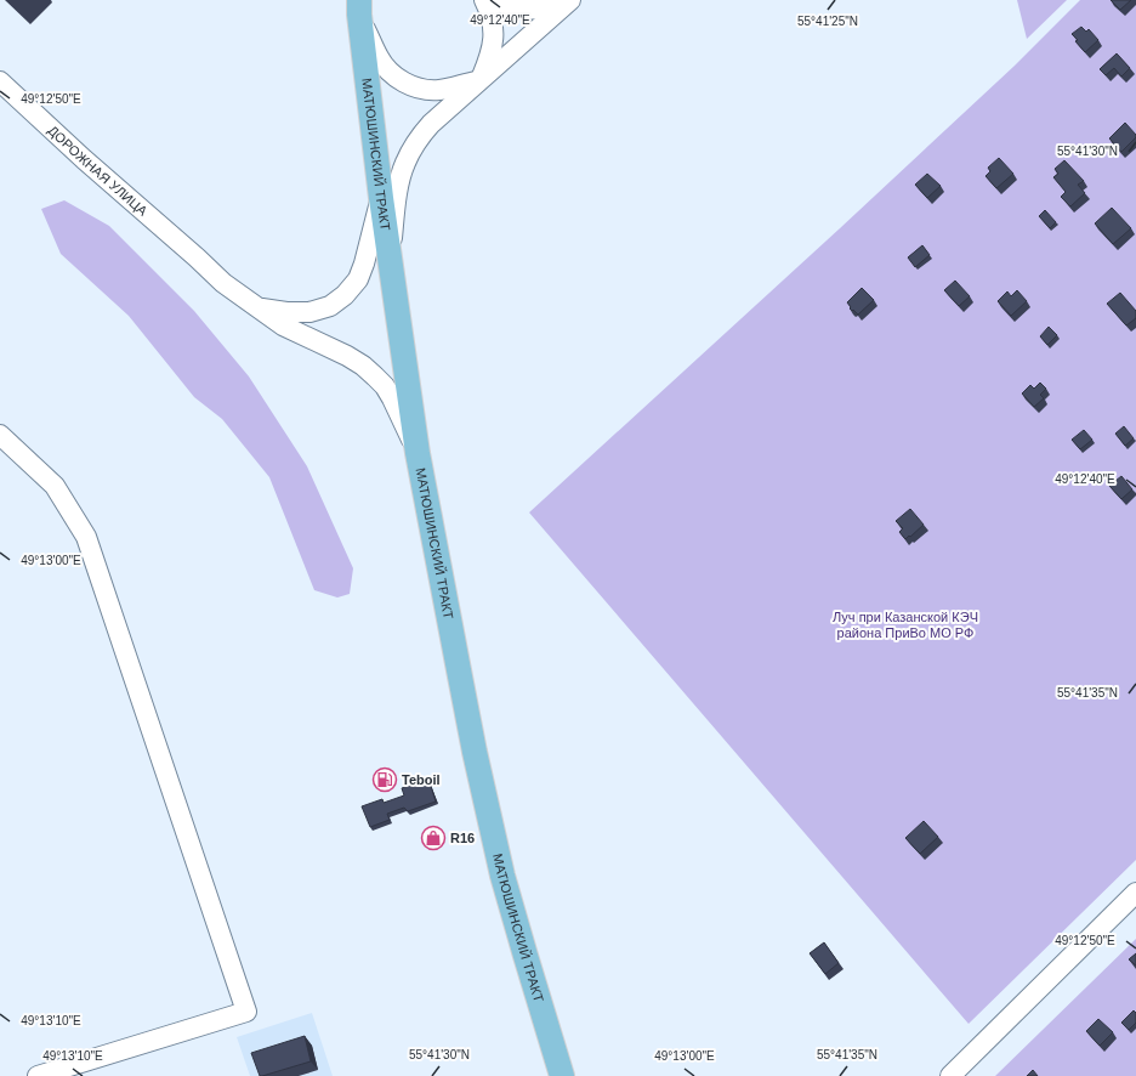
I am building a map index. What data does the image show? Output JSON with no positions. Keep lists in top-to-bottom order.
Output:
{
  "streets": {
    "main road": ["МАТЮШИНСКИЙ ТРАКТ"],
    "street": ["ДОРОЖНАЯ УЛИЦА"]
  },
  "crossings": [
    ["МАТЮШИНСКИЙ ТРАКТ", "ДОРОЖНАЯ УЛИЦА"]
  ],
  "parks": ["Луч при Казанской КЭЧ района ПриВо МО РФ"],
  "places": {
    "fuel station": ["Teboil"],
    "shop": ["R16"]
  },
  "coordinates": [
    "49°12'40\"E",
    "55°41'25\"N",
    "49°12'50\"E",
    "55°41'30\"N",
    "49°13'00\"E",
    "55°41'35\"N",
    "49°13'10\"E"
  ]
}
